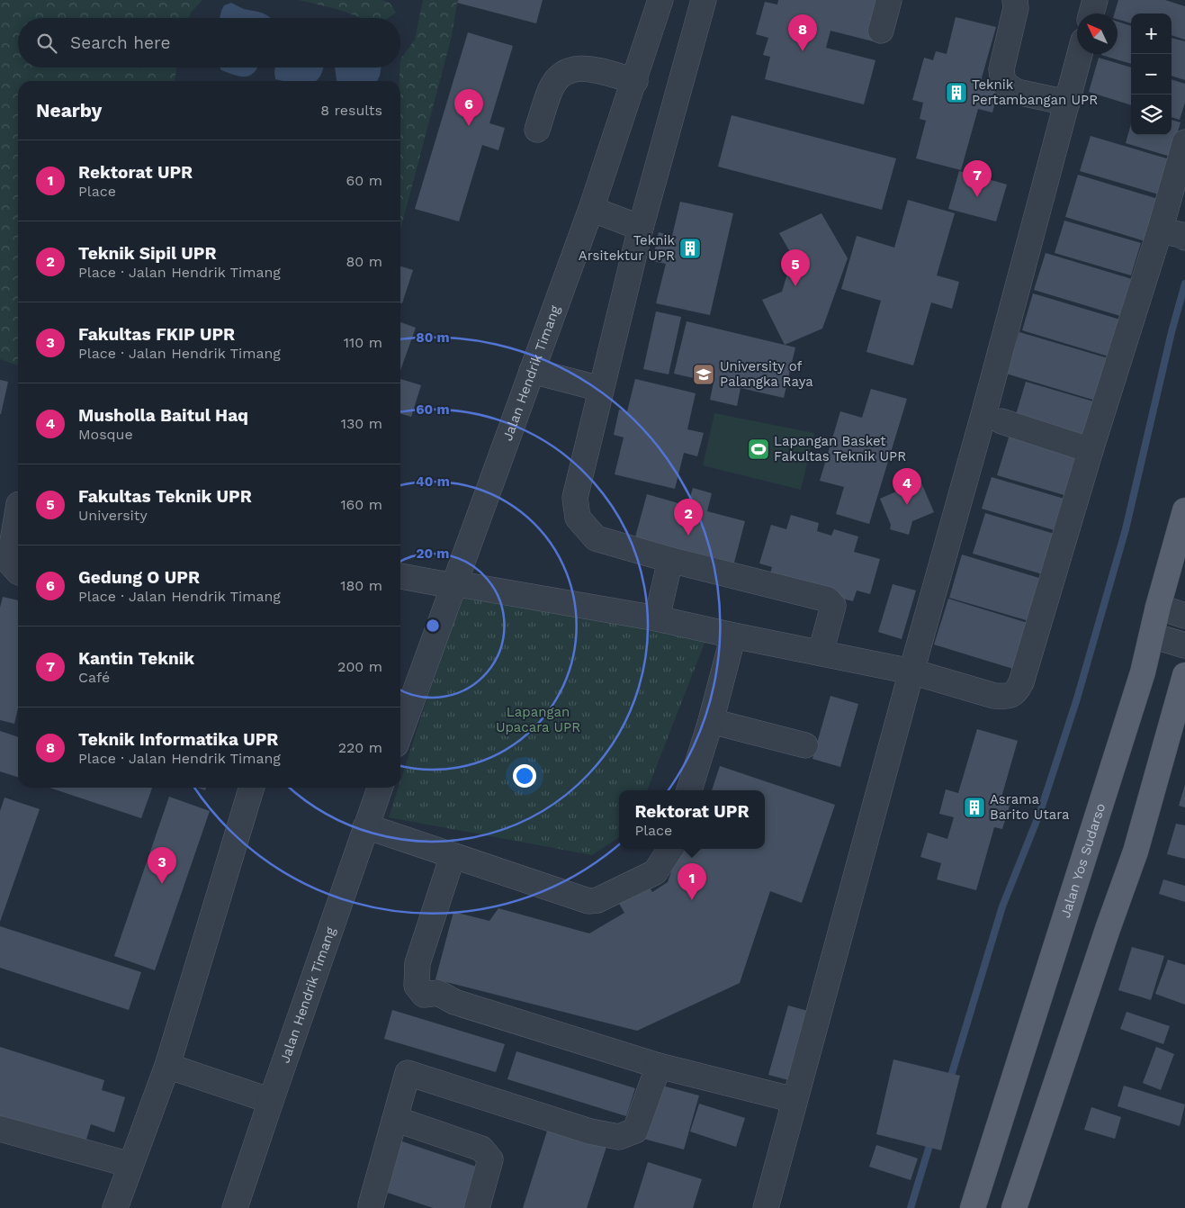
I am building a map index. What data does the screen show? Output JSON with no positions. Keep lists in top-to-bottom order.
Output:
{
  "streets": {
    "main road": ["Jalan Yos Sudarso"],
    "street": ["Jalan Hendrik Timang"]
  },
  "parks": ["Lapangan Upacara UPR"],
  "places": {
    "building": ["Teknik Pertambangan UPR", "Teknik Arsitektur UPR", "Asrama Barito Utara"],
    "school or university": ["University of Palangka Raya"],
    "sports": ["Lapangan Basket Fakultas Teknik UPR"]
  },
  "north": "top left",
  "page": {
    "map_buttons": ["+", "−"],
    "pins": [
      "8",
      "6",
      "7",
      "5",
      "4",
      "2",
      "3",
      "1"
    ],
    "search": "Search here",
    "heading": ["Nearby", "8 results"],
    "list": [
      {
        "mark": "1",
        "name": "Rektorat UPR",
        "note": "Place",
        "value": "60 m"
      },
      {
        "mark": "2",
        "name": "Teknik Sipil UPR",
        "note": "Place · Jalan Hendrik Timang",
        "value": "80 m"
      },
      {
        "mark": "3",
        "name": "Fakultas FKIP UPR",
        "note": "Place · Jalan Hendrik Timang",
        "value": "110 m"
      },
      {
        "mark": "4",
        "name": "Musholla Baitul Haq",
        "note": "Mosque",
        "value": "130 m"
      },
      {
        "mark": "5",
        "name": "Fakultas Teknik UPR",
        "note": "University",
        "value": "160 m"
      },
      {
        "mark": "6",
        "name": "Gedung O UPR",
        "note": "Place · Jalan Hendrik Timang",
        "value": "180 m"
      },
      {
        "mark": "7",
        "name": "Kantin Teknik",
        "note": "Café",
        "value": "200 m"
      },
      {
        "mark": "8",
        "name": "Teknik Informatika UPR",
        "note": "Place · Jalan Hendrik Timang",
        "value": "220 m"
      }
    ],
    "popup": ["Rektorat UPR", "Place"]
  },
  "rings": [
    "80 m",
    "60 m",
    "40 m",
    "20 m"
  ]
}
